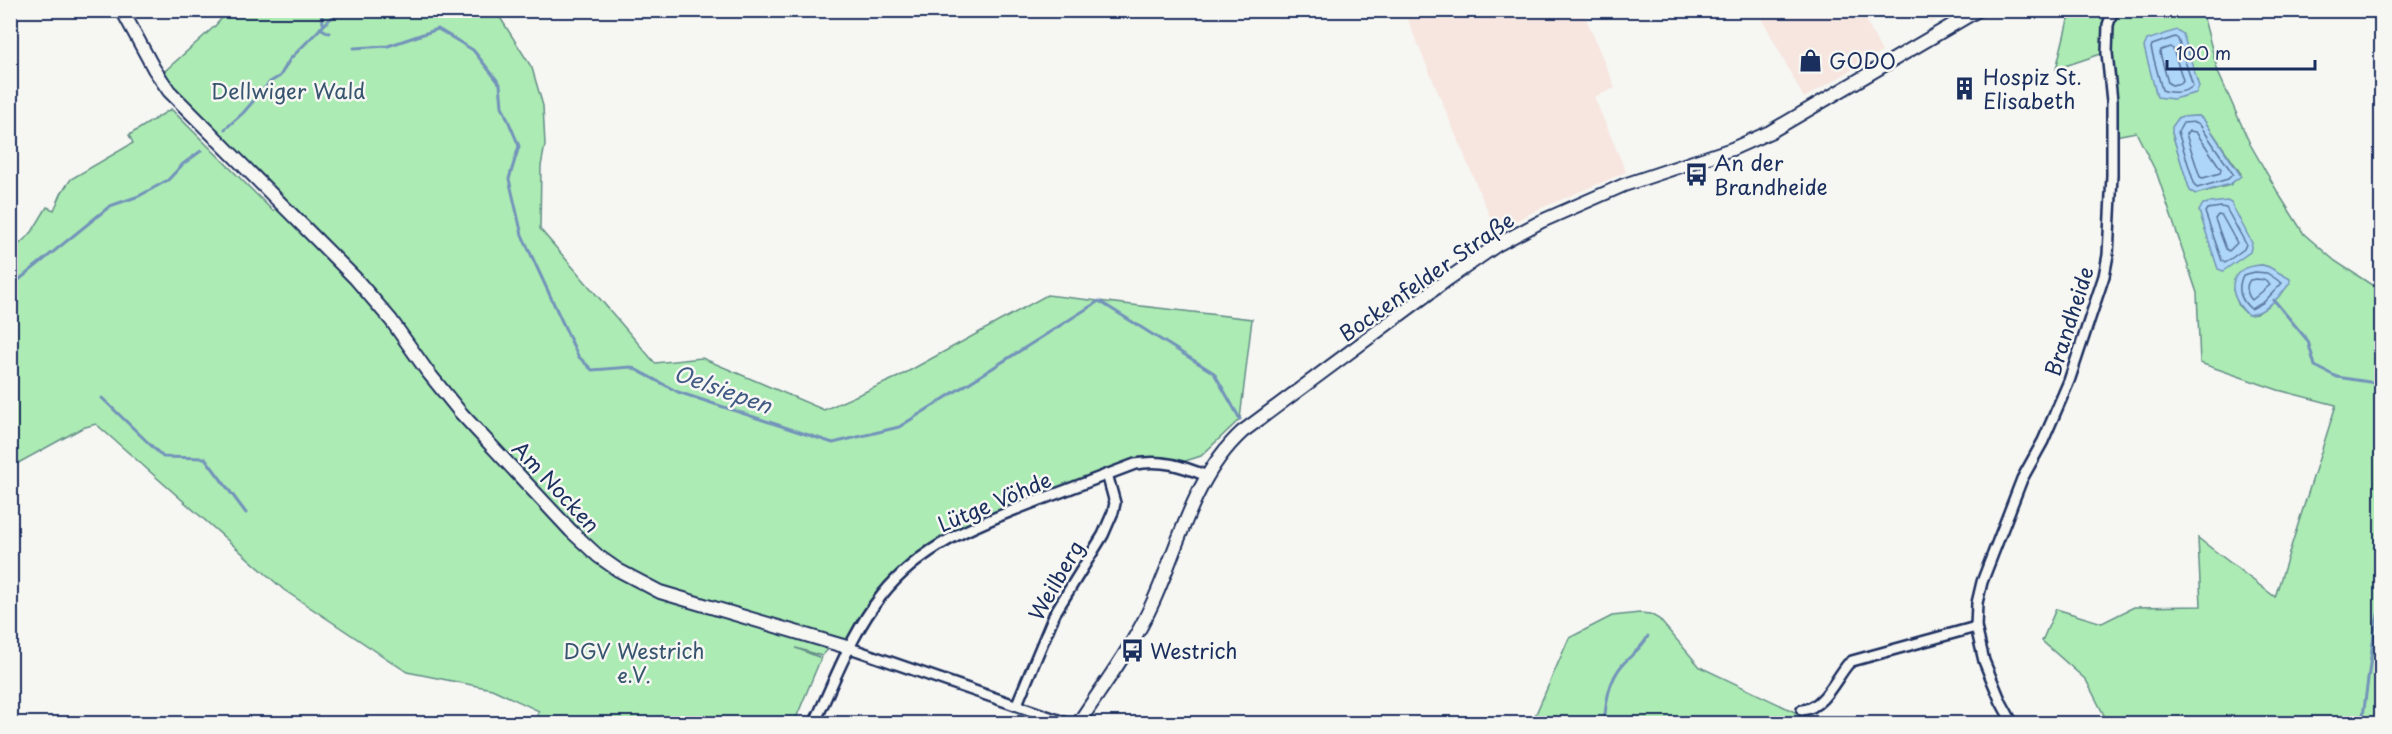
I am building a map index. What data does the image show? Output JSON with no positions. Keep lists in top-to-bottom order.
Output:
{
  "streets": {
    "main road": ["Bockenfelder Straße", "Am Nocken"],
    "street": ["Brandheide", "Lütge Vöhde", "Weilberg"]
  },
  "crossings": [
    ["Bockenfelder Straße", "Lütge Vöhde"],
    ["Am Nocken", "Lütge Vöhde"],
    ["Am Nocken", "Weilberg"],
    ["Lütge Vöhde", "Weilberg"]
  ],
  "water": ["Oelsiepen"],
  "parks": ["Dellwiger Wald", "DGV Westrich e.V."],
  "places": {
    "shop": ["GODO"],
    "building": ["Hospiz St. Elisabeth"],
    "bus stop": ["An der Brandheide", "Westrich"]
  },
  "scale_bar": "100 m"
}
